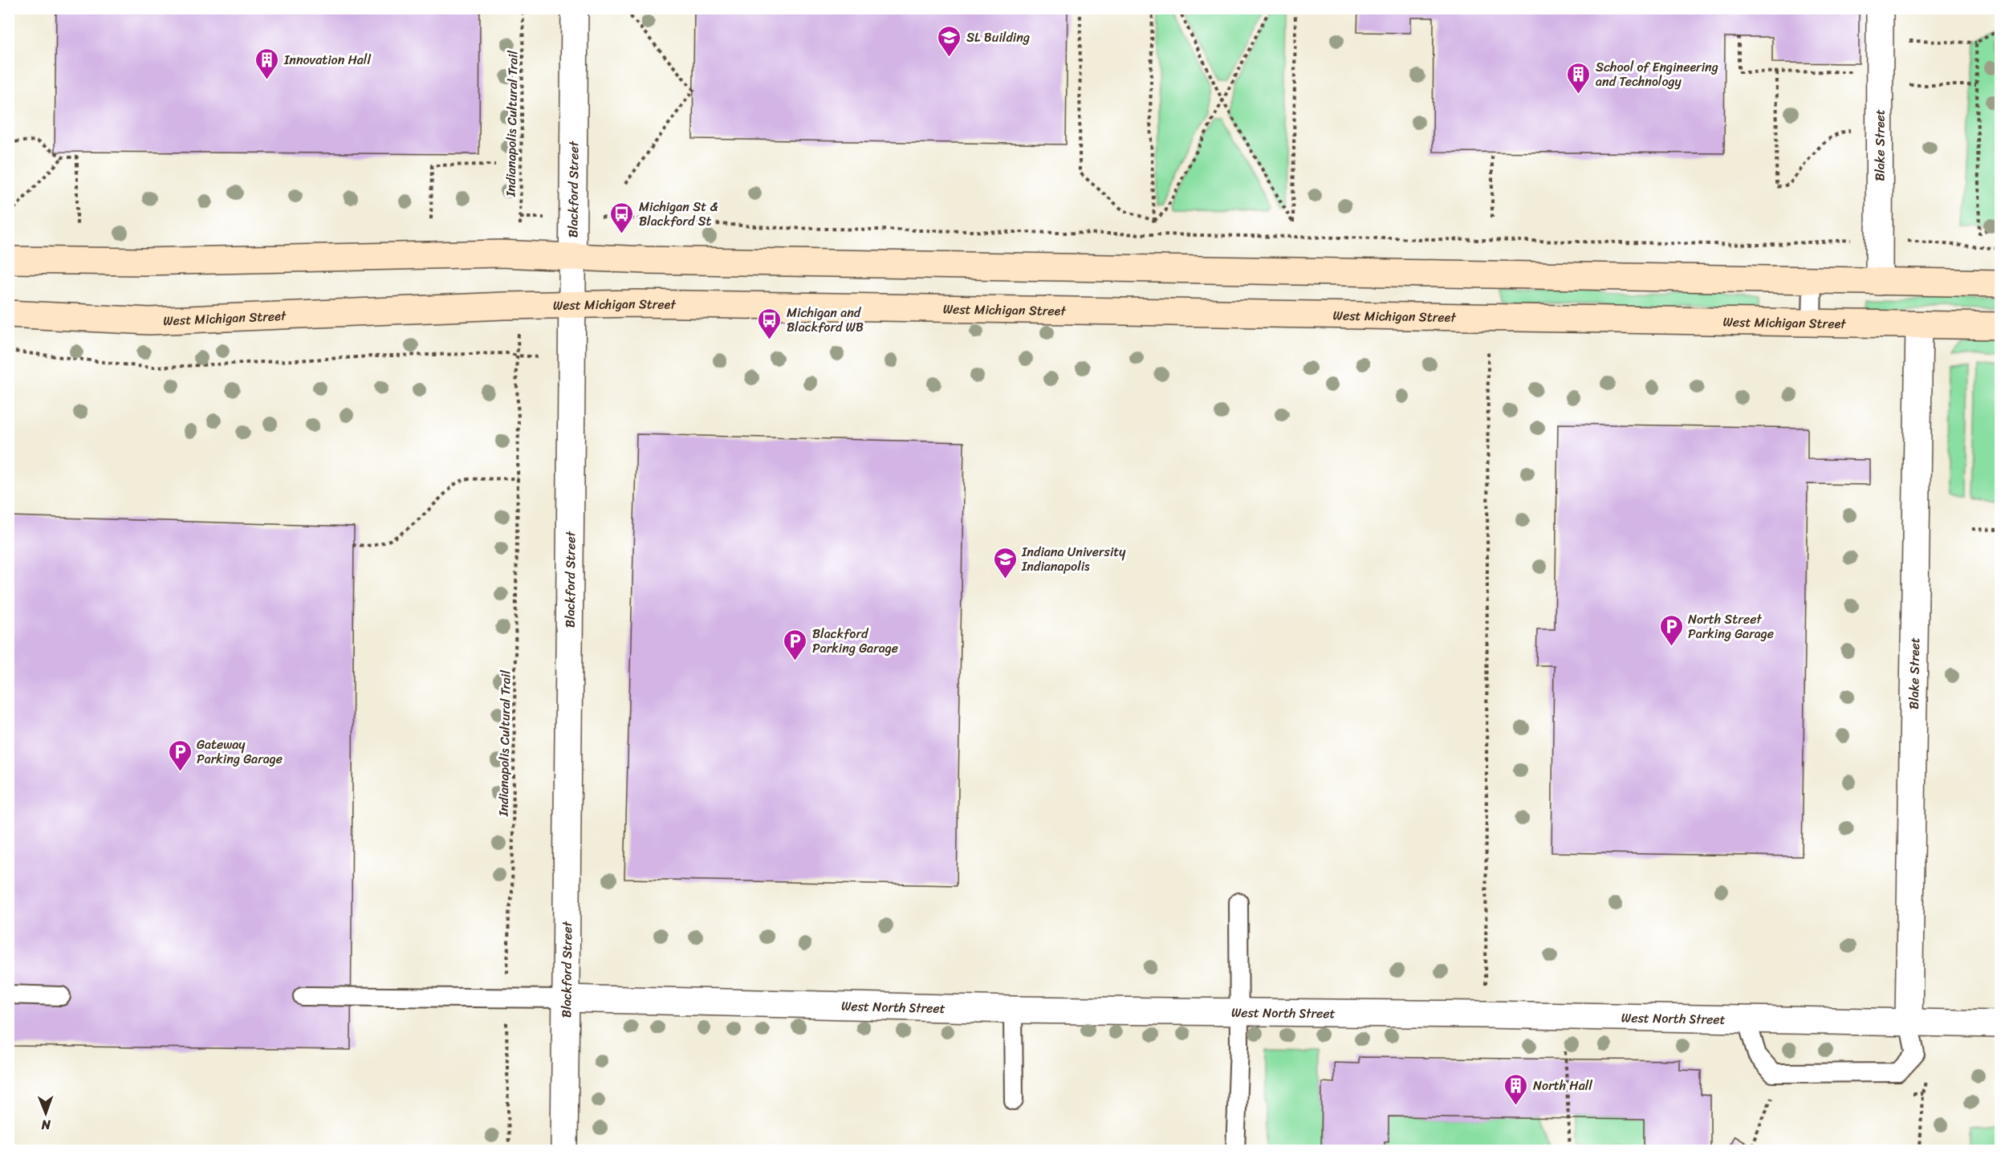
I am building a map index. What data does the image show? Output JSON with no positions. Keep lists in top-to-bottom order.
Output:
{
  "streets": {
    "main road": ["West Michigan Street"],
    "street": ["Blake Street", "Blackford Street", "West North Street"],
    "path": ["Indianapolis Cultural Trail"]
  },
  "crossings": [
    ["Blake Street", "West Michigan Street"],
    ["Blake Street", "West North Street"],
    ["Blackford Street", "West Michigan Street"],
    ["Blackford Street", "West North Street"]
  ],
  "places": {
    "school or university": ["SL Building", "Indiana University Indianapolis"],
    "building": ["Innovation Hall", "School of Engineering and Technology", "North Hall"],
    "bus stop": ["Michigan St & Blackford St", "Michigan and Blackford WB"],
    "parking": ["North Street Parking Garage", "Blackford Parking Garage", "Gateway Parking Garage"]
  },
  "north": "bottom"
}
